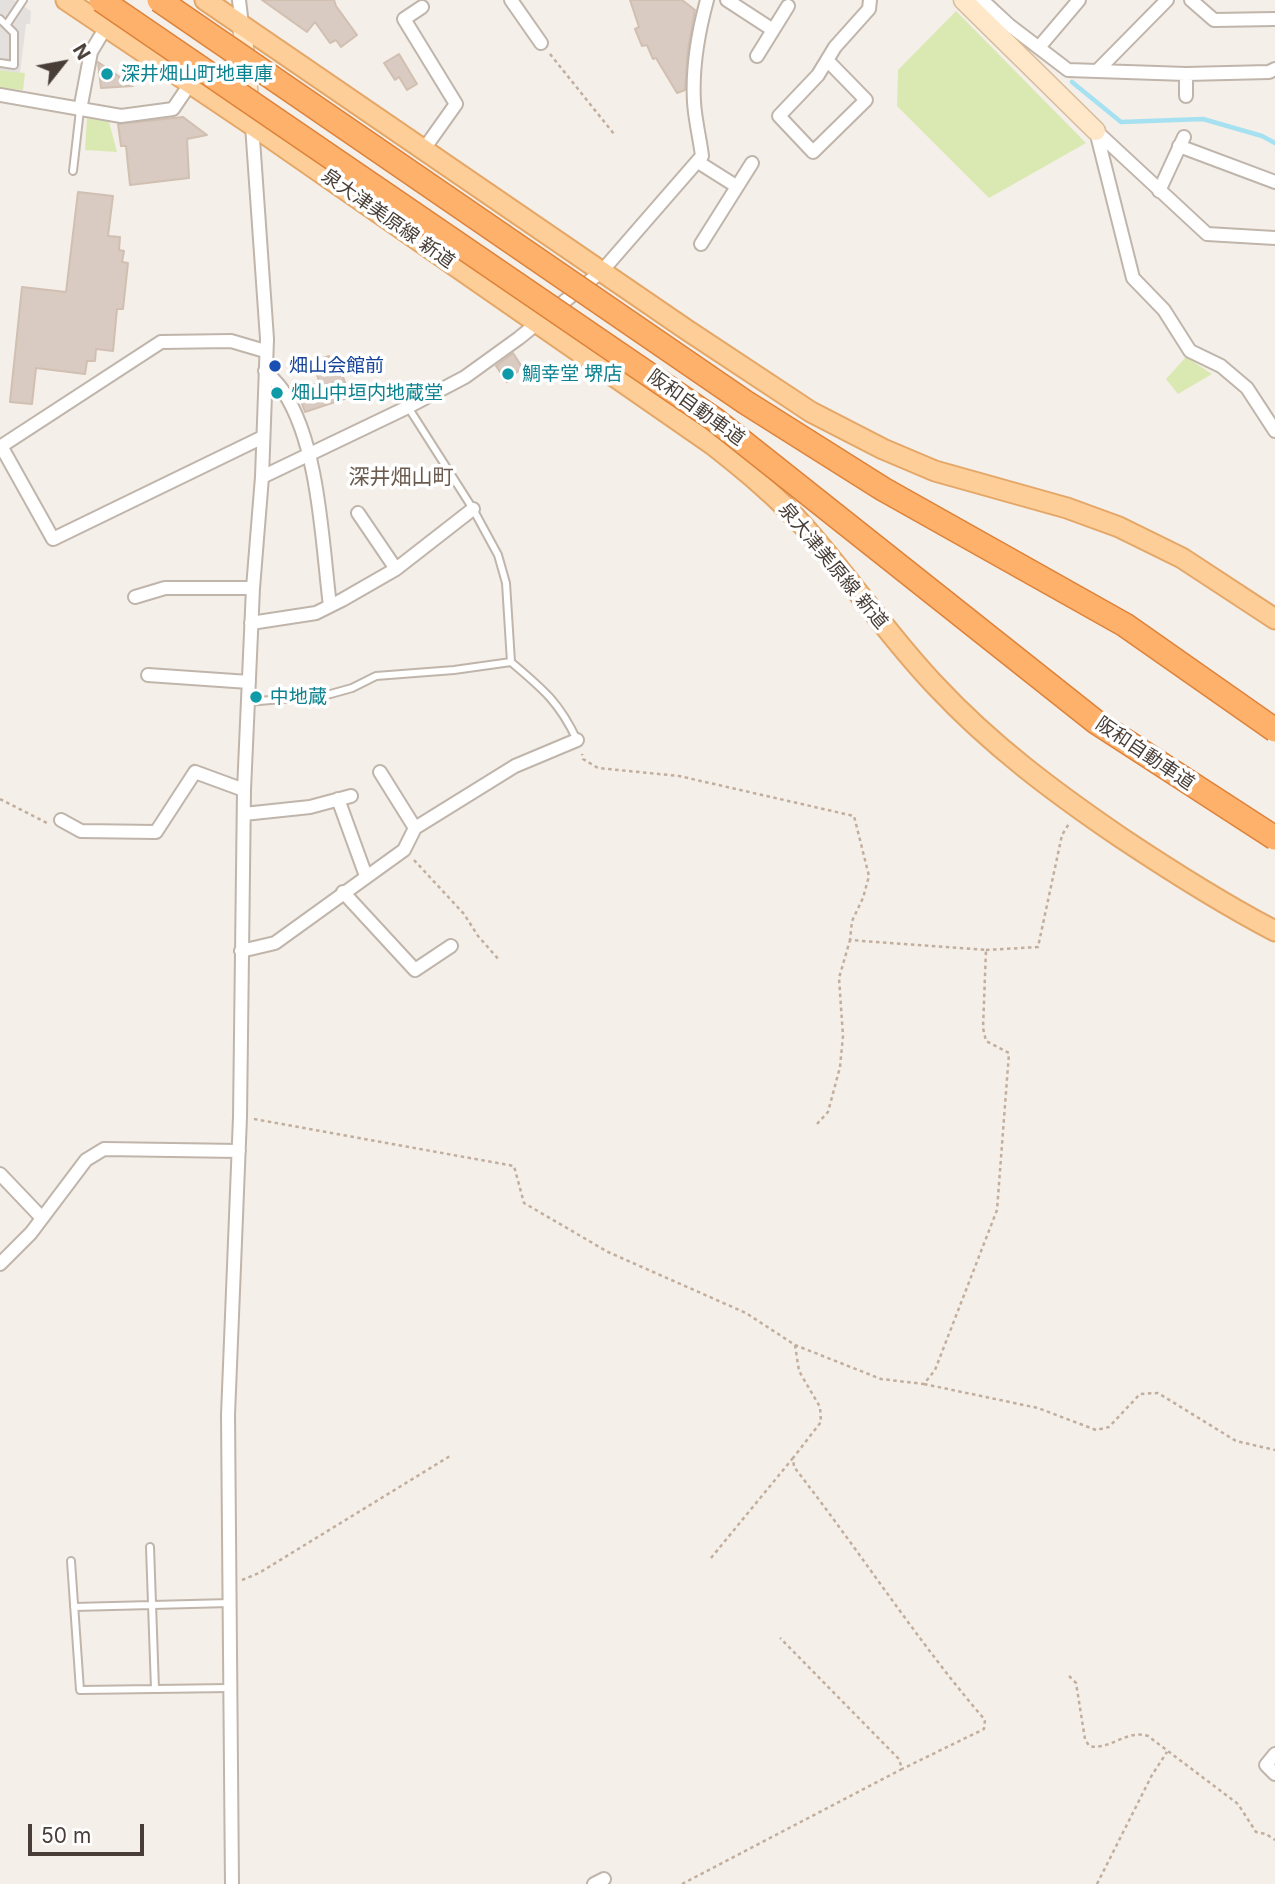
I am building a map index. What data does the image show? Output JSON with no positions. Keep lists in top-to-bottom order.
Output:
{
  "streets": {
    "highway": ["阪和自動車道"],
    "main road": ["泉大津美原線 新道"]
  },
  "districts": ["深井畑山町"],
  "places": [
    "深井畑山町地車庫",
    "畑山会館前",
    "鯛幸堂 堺店",
    "畑山中垣内地蔵堂",
    "中地蔵"
  ],
  "scale_bar": "50 m",
  "north": "top right"
}
